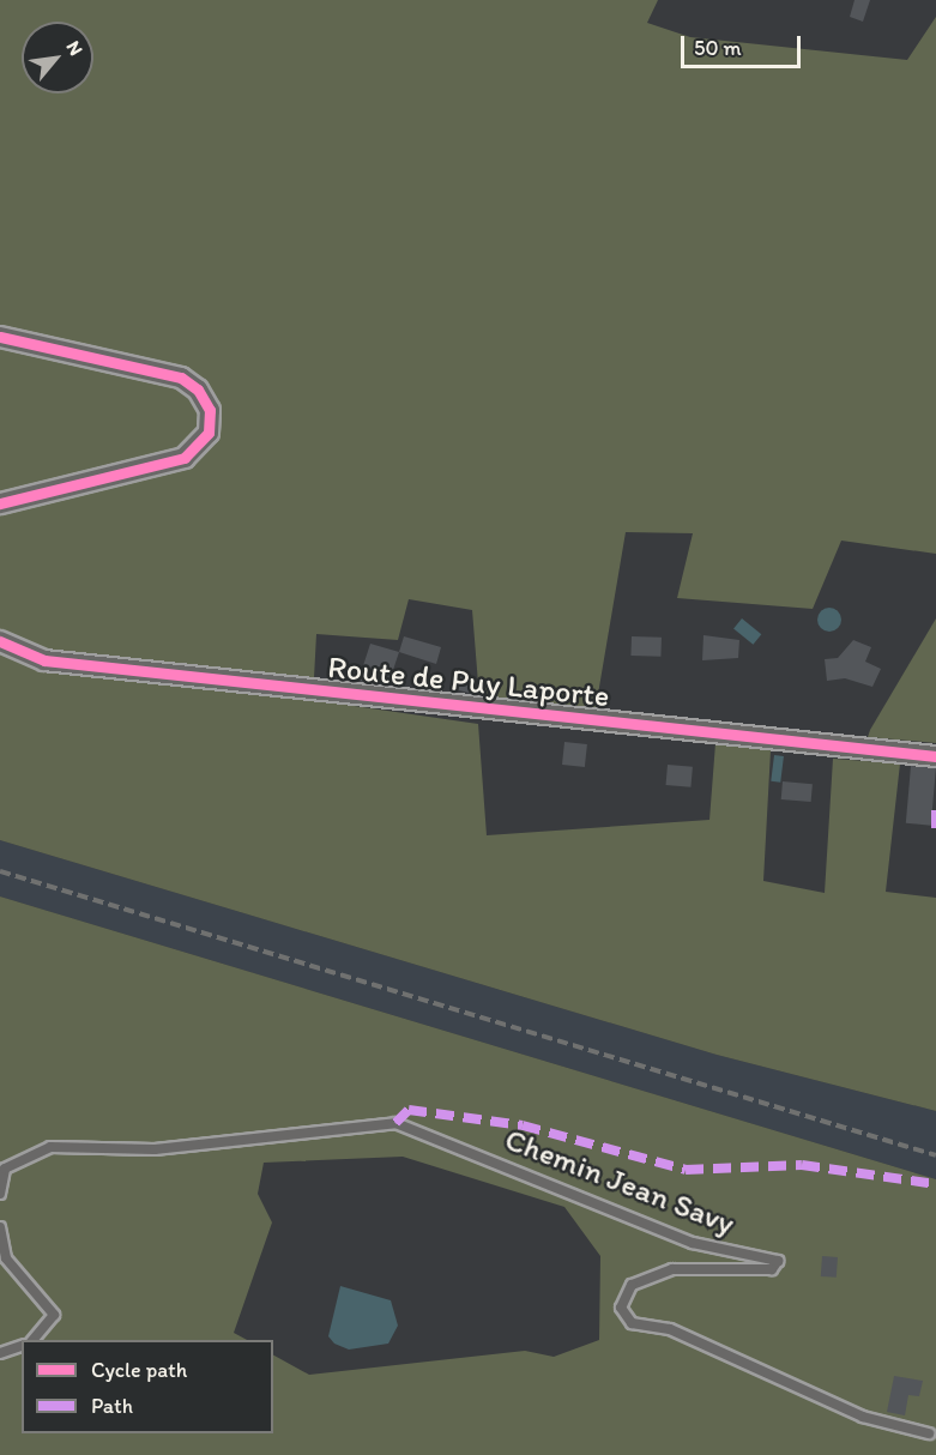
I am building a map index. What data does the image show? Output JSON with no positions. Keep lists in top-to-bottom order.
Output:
{
  "streets": {
    "street": ["Route de Puy Laporte"],
    "lane": ["Chemin Jean Savy"]
  },
  "legend": ["Cycle path", "Path"],
  "scale_bar": "50 m",
  "north": "top right"
}
